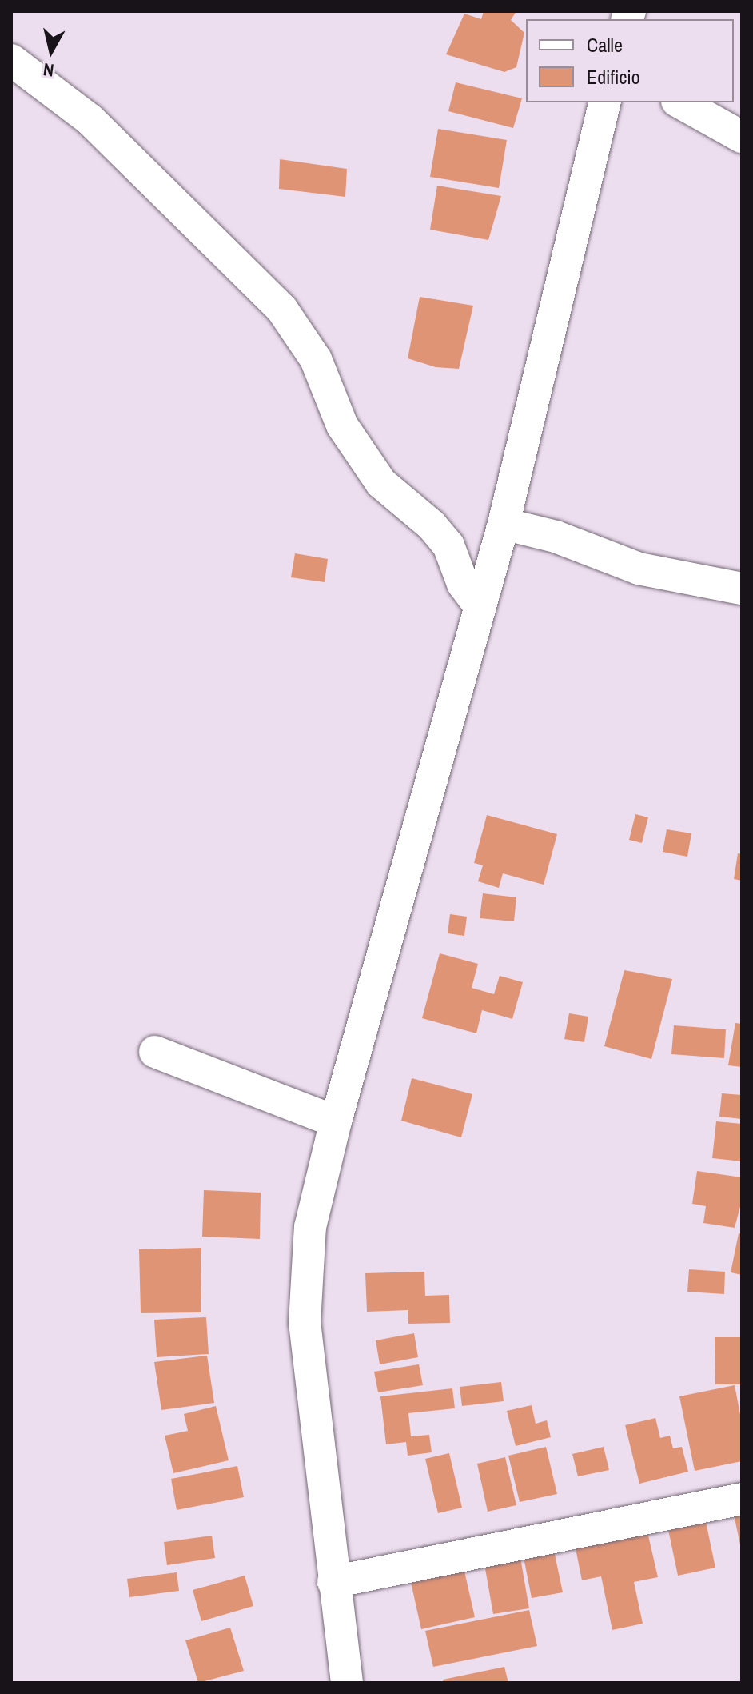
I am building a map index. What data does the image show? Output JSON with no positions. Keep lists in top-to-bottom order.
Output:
{
  "legend": ["Calle", "Edificio"],
  "north": "bottom"
}
